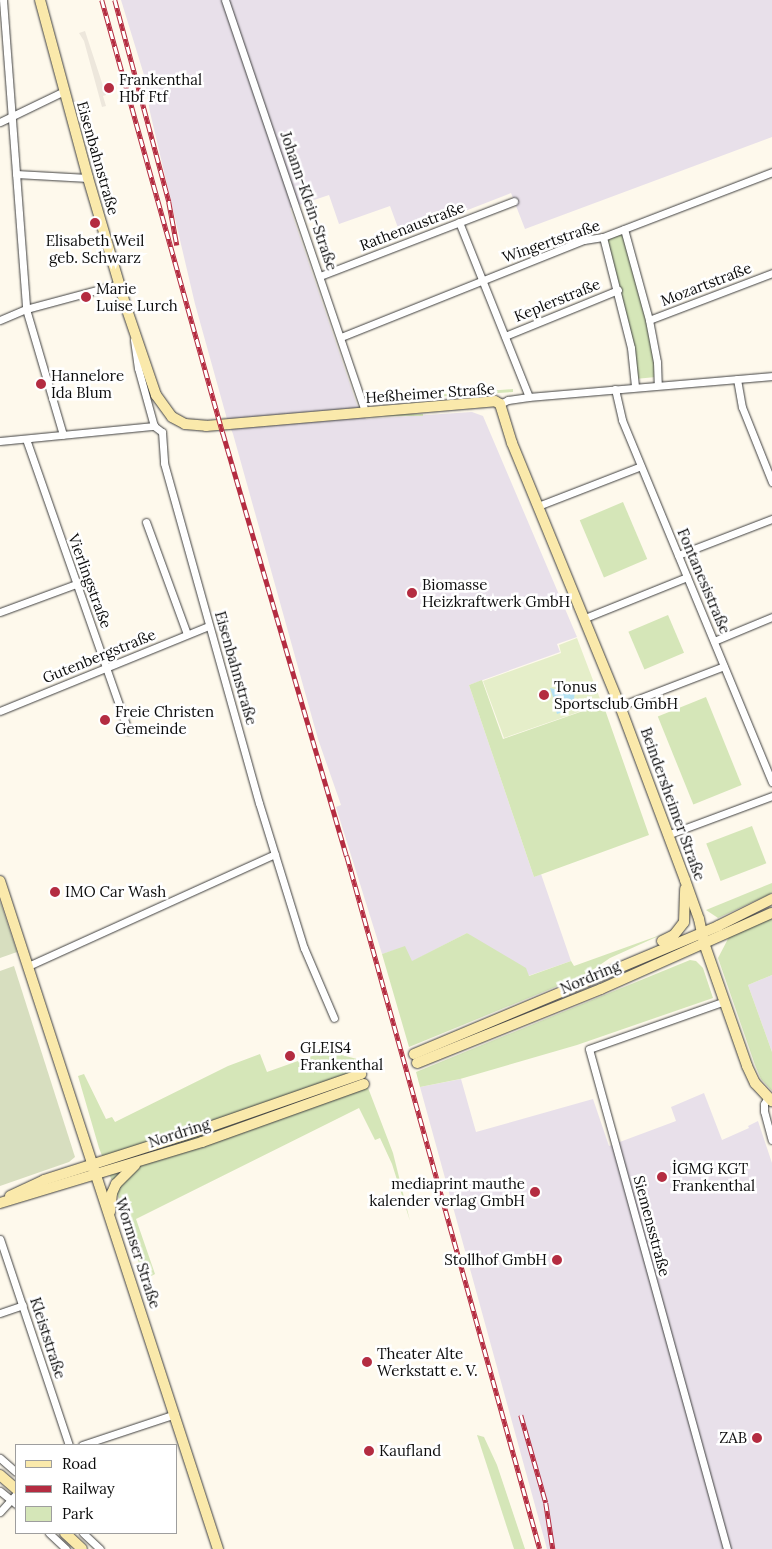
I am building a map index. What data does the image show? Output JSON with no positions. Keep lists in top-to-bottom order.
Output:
{
  "streets": {
    "street": [
      "Eisenbahnstraße",
      "Johann-Klein-Straße",
      "Rathenaustraße",
      "Wingertstraße",
      "Mozartstraße",
      "Keplerstraße",
      "Heßheimer Straße",
      "Vierlingstraße",
      "Fontanesistraße",
      "Gutenbergstraße",
      "Beindersheimer Straße",
      "Nordring",
      "Siemensstraße",
      "Wormser Straße",
      "Kleiststraße"
    ]
  },
  "crossings": [
    ["Eisenbahnstraße", "Heßheimer Straße"],
    ["Eisenbahnstraße", "Gutenbergstraße"],
    ["Johann-Klein-Straße", "Rathenaustraße"],
    ["Johann-Klein-Straße", "Wingertstraße"],
    ["Johann-Klein-Straße", "Heßheimer Straße"],
    ["Heßheimer Straße", "Fontanesistraße"],
    ["Heßheimer Straße", "Beindersheimer Straße"],
    ["Vierlingstraße", "Gutenbergstraße"],
    ["Beindersheimer Straße", "Nordring"],
    ["Beindersheimer Straße", "Siemensstraße"],
    ["Nordring", "Wormser Straße"]
  ],
  "places": [
    "Frankenthal Hbf Ftf",
    "Elisabeth Weil geb. Schwarz",
    "Marie Luise Lurch",
    "Hannelore Ida Blum",
    "Biomasse Heizkraftwerk GmbH",
    "Tonus Sportsclub GmbH",
    "Freie Christen Gemeinde",
    "IMO Car Wash",
    "GLEIS4 Frankenthal",
    "İGMG KGT Frankenthal",
    "mediaprint mauthe kalender verlag GmbH",
    "Stollhof GmbH",
    "Theater Alte Werkstatt e. V.",
    "ZAB",
    "Kaufland"
  ],
  "legend": ["Road", "Railway", "Park"]
}
